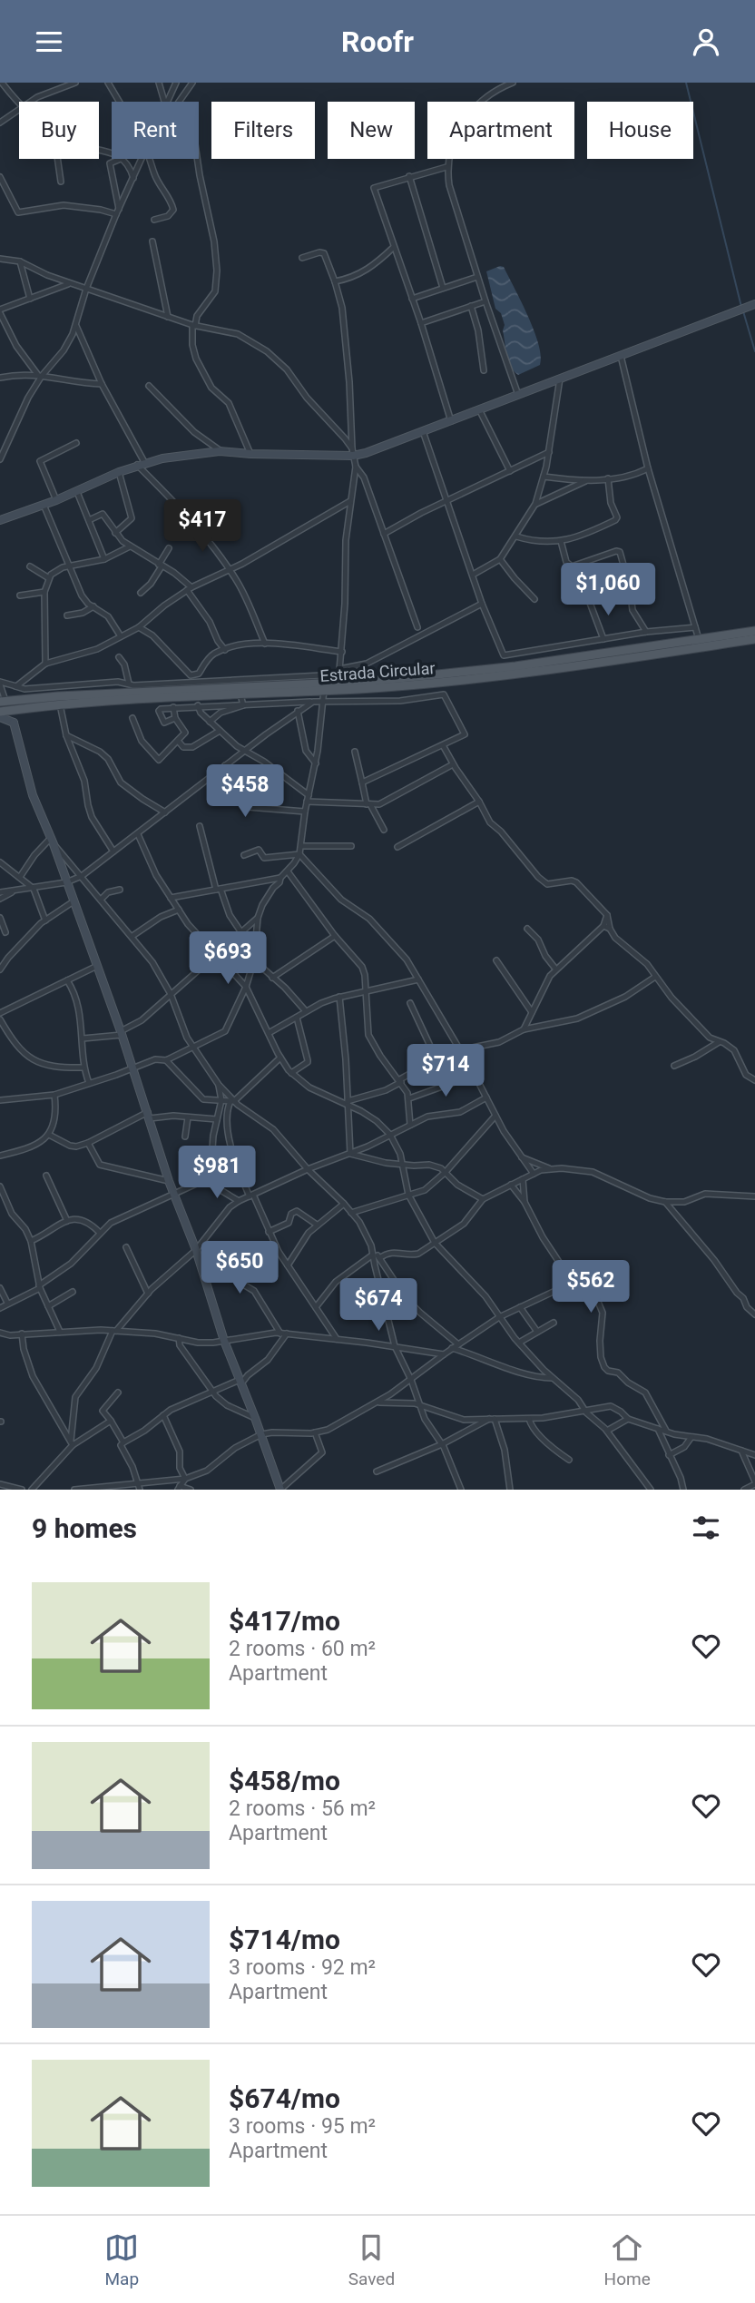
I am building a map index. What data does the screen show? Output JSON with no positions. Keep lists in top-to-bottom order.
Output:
{
  "streets": {
    "main road": ["Estrada Circular"]
  },
  "page": {
    "header": "Roofr",
    "chip": [
      "Buy",
      "Rent",
      "Filters",
      "New",
      "Apartment",
      "House"
    ],
    "price": [
      "$417",
      "$1,060",
      "$458",
      "$693",
      "$714",
      "$981",
      "$650",
      "$562",
      "$674"
    ],
    "heading": "9 homes",
    "list": [
      {
        "name": "$417/mo",
        "note": "2 rooms · 60 m² · Apartment"
      },
      {
        "name": "$458/mo",
        "note": "2 rooms · 56 m² · Apartment"
      },
      {
        "name": "$714/mo",
        "note": "3 rooms · 92 m² · Apartment"
      },
      {
        "name": "$674/mo",
        "note": "3 rooms · 95 m² · Apartment"
      }
    ],
    "tabs": ["Map", "Saved", "Home"]
  }
}
